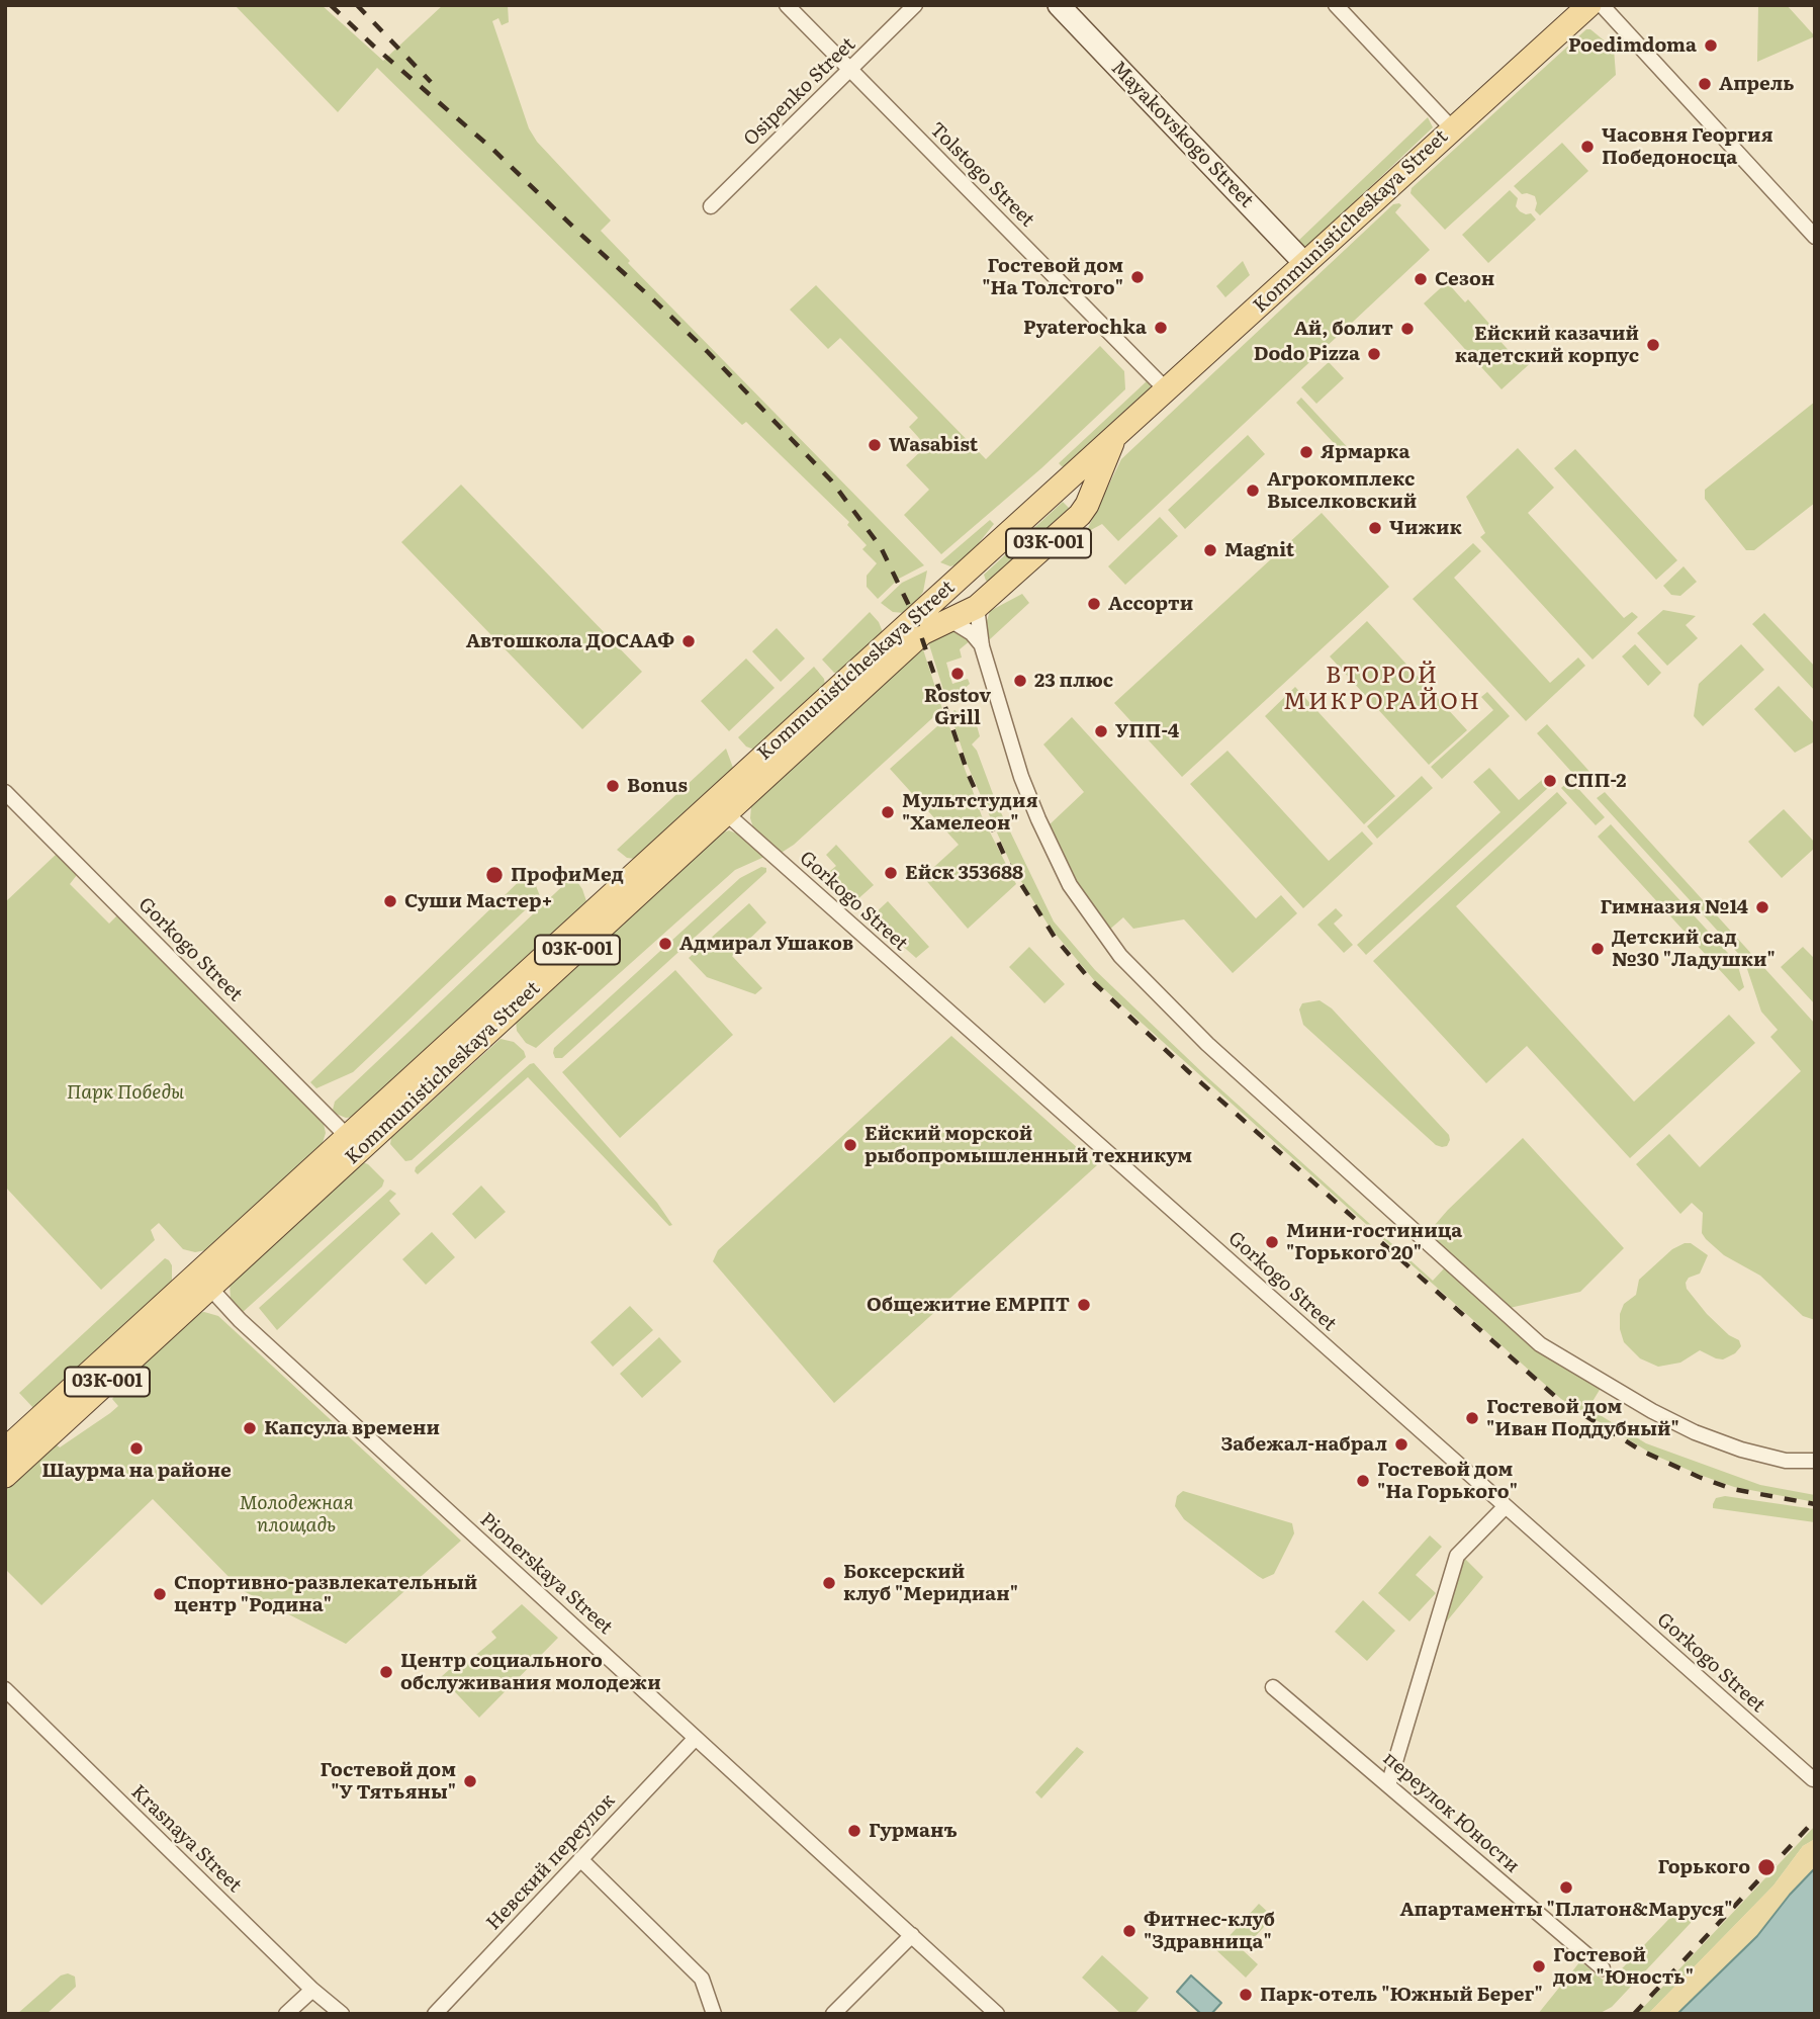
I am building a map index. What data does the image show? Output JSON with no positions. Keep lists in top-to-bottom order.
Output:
{
  "streets": {
    "main road": ["Kommunisticheskaya Street", "03К-001"],
    "street": [
      "Osipenko Street",
      "Mayakovskogo Street",
      "Tolstogo Street",
      "Gorkogo Street",
      "Pionerskaya Street",
      "переулок Юности",
      "Krasnaya Street",
      "Невский переулок"
    ]
  },
  "crossings": [
    ["Osipenko Street", "Tolstogo Street"],
    ["Mayakovskogo Street", "Kommunisticheskaya Street"],
    ["Tolstogo Street", "Kommunisticheskaya Street"],
    ["Kommunisticheskaya Street", "Gorkogo Street"],
    ["Kommunisticheskaya Street", "Pionerskaya Street"],
    ["Pionerskaya Street", "Невский переулок"]
  ],
  "districts": ["ВТОРОЙ МИКРОРАЙОН"],
  "parks": ["Парк Победы", "Молодежная площадь"],
  "places": [
    "Poedimdoma",
    "Апрель",
    "Часовня Георгия Победоносца",
    "Гостевой дом \"На Толстого\"",
    "Сезон",
    "Pyaterochka",
    "Ай, болит",
    "Ейский казачий кадетский корпус",
    "Dodo Pizza",
    "Wasabist",
    "Ярмарка",
    "Агрокомплекс Выселковский",
    "Чижик",
    "Magnit",
    "Ассорти",
    "Автошкола ДОСААФ",
    "Rostov Grill",
    "23 плюс",
    "УПП-4",
    "СПП-2",
    "Bonus",
    "Мультстудия \"Хамелеон\"",
    "Ейск 353688",
    "ПрофиМед",
    "Суши Мастер+",
    "Гимназия №14",
    "Адмирал Ушаков",
    "Детский сад №30 \"Ладушки\"",
    "Ейский морской рыбопромышленный техникум",
    "Мини-гостиница \"Горького 20\"",
    "Общежитие ЕМРПТ",
    "Гостевой дом \"Иван Поддубный\"",
    "Капсула времени",
    "Забежал-набрал",
    "Шаурма на районе",
    "Гостевой дом \"На Горького\"",
    "Боксерский клуб \"Меридиан\"",
    "Спортивно-развлекательный центр \"Родина\"",
    "Центр социального обслуживания молодежи",
    "Гостевой дом \"У Тятьяны\"",
    "Гурманъ",
    "Горького",
    "Апартаменты \"Платон&Маруся\"",
    "Фитнес-клуб \"Здравница\"",
    "Гостевой дом \"Юность\"",
    "Парк-отель \"Южный Берег\""
  ]
}
